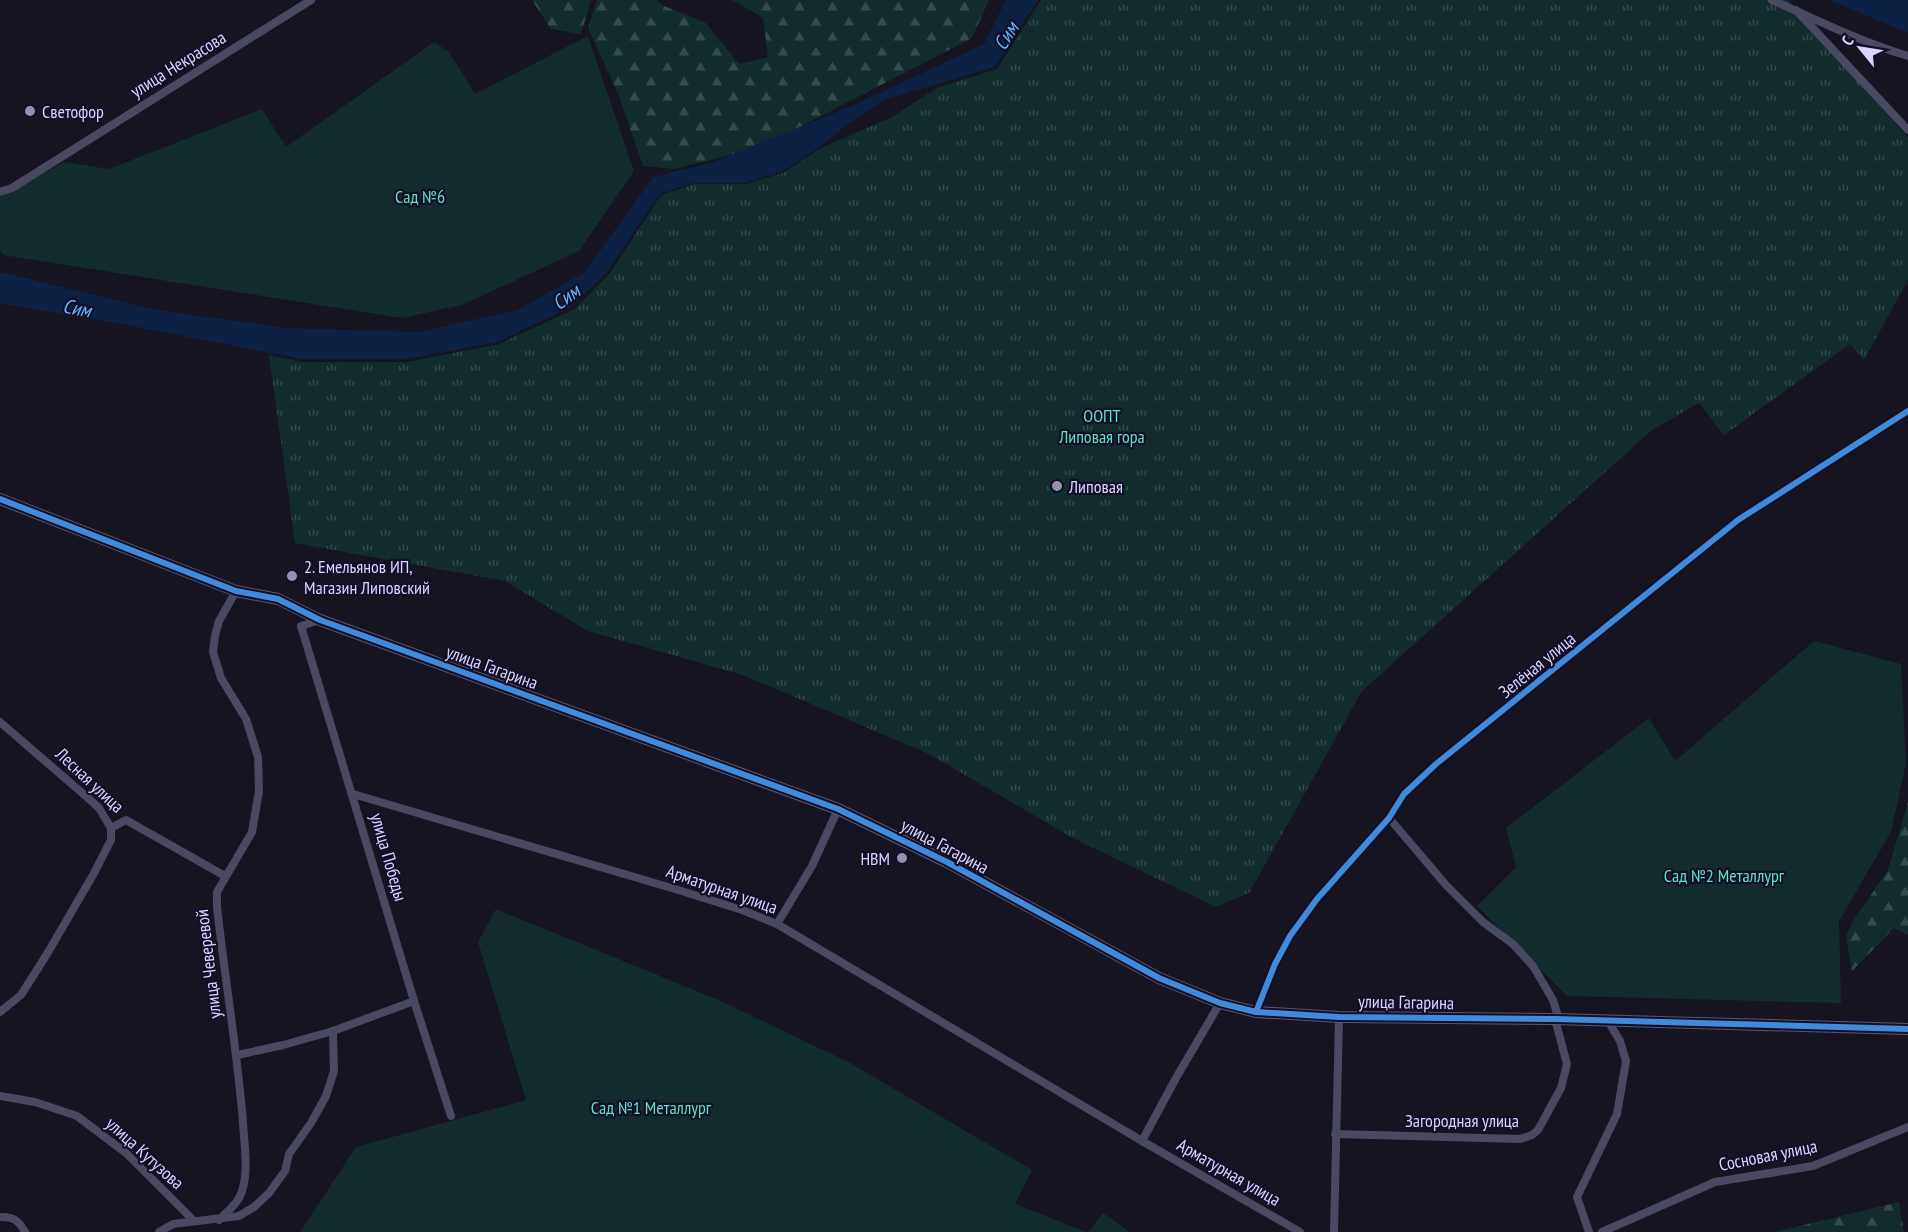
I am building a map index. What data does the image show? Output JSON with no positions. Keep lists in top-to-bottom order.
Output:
{
  "streets": {
    "street": [
      "улица Некрасова",
      "Зелёная улица",
      "улица Гагарина",
      "Лесная улица",
      "улица Победы",
      "Арматурная улица",
      "улица Чеверевой",
      "Загородная улица",
      "улица Кутузова",
      "Сосновая улица"
    ]
  },
  "crossings": [
    ["Зелёная улица", "улица Гагарина"],
    ["улица Гагарина", "улица Победы"],
    ["улица Гагарина", "улица Чеверевой"],
    ["улица Гагарина", "Загородная улица"],
    ["Лесная улица", "улица Чеверевой"],
    ["улица Победы", "Арматурная улица"]
  ],
  "water": ["Сим"],
  "parks": [
    "Сад №6",
    "ООПТ Липовая гора",
    "Сад №2 Металлург",
    "Сад №1 Металлург"
  ],
  "places": [
    "Светофор",
    "Липовая",
    "2. Емельянов ИП, Магазин Липовский",
    "НВМ"
  ],
  "north": "top left"
}
